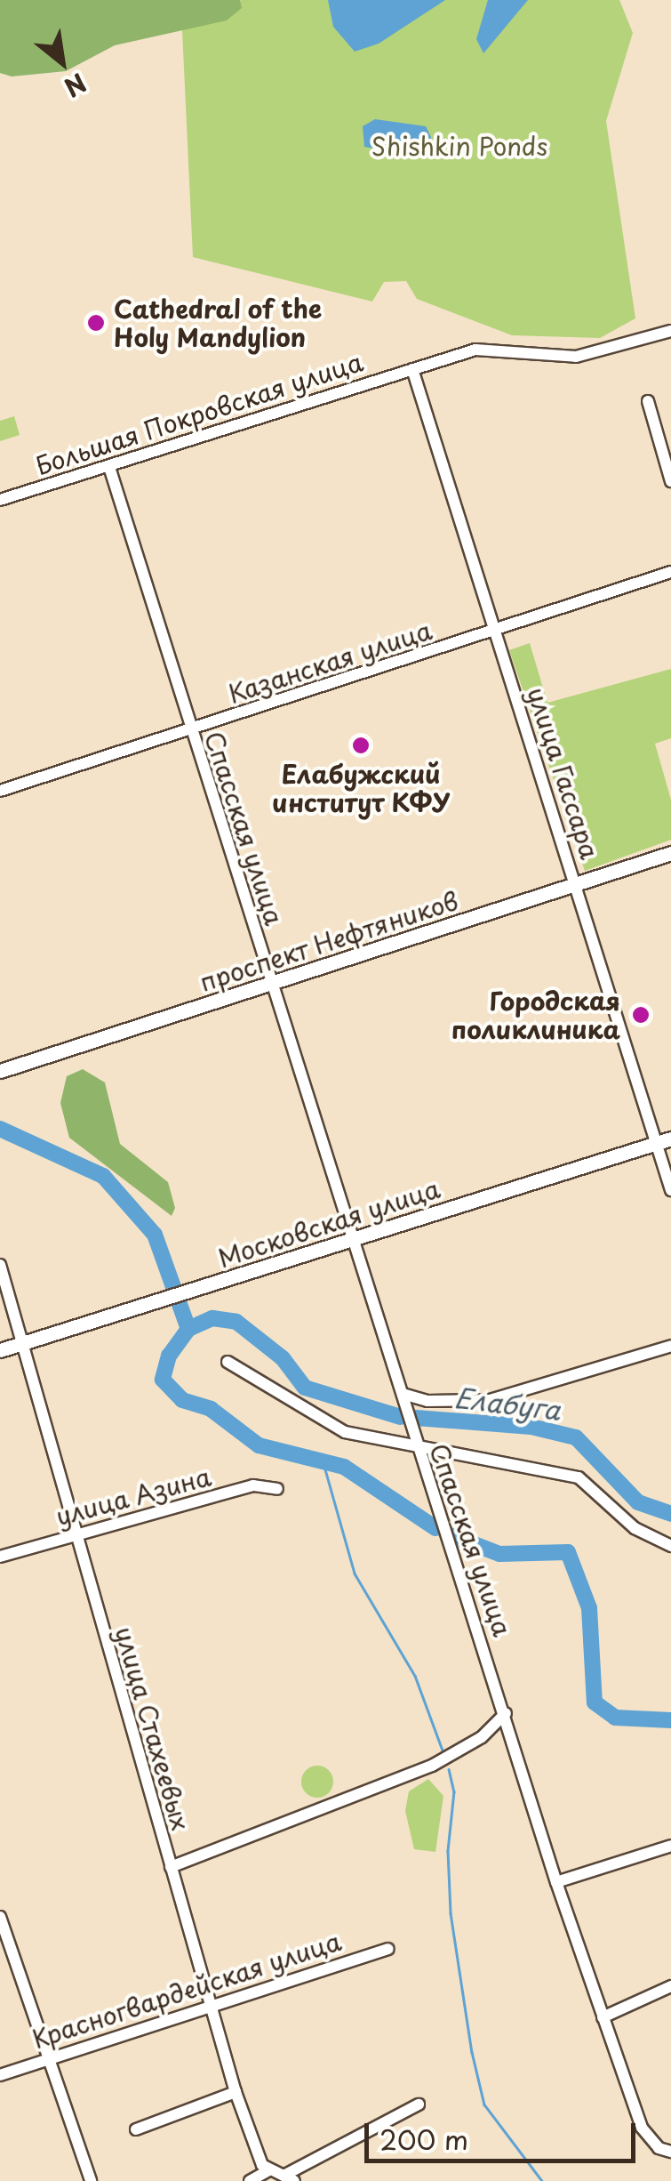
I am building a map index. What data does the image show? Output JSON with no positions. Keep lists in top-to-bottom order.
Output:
{
  "streets": {
    "main road": ["проспект Нефтяников", "Московская улица"],
    "street": [
      "Большая Покровская улица",
      "Казанская улица",
      "улица Гассара",
      "Спасская улица",
      "улица Азина",
      "улица Стахеевых",
      "Красногвардейская улица"
    ]
  },
  "crossings": [
    ["Большая Покровская улица", "улица Гассара"],
    ["Большая Покровская улица", "Спасская улица"],
    ["Казанская улица", "улица Гассара"],
    ["Казанская улица", "Спасская улица"],
    ["улица Гассара", "проспект Нефтяников"],
    ["улица Гассара", "Московская улица"],
    ["Спасская улица", "проспект Нефтяников"],
    ["Спасская улица", "Московская улица"],
    ["Московская улица", "улица Стахеевых"],
    ["улица Азина", "улица Стахеевых"],
    ["улица Стахеевых", "Красногвардейская улица"]
  ],
  "water": ["Елабуга"],
  "parks": ["Shishkin Ponds"],
  "places": ["Cathedral of the Holy Mandylion", "Елабужский институт КФУ", "Городская поликлиника"],
  "scale_bar": "200 m",
  "north": "bottom right"
}
